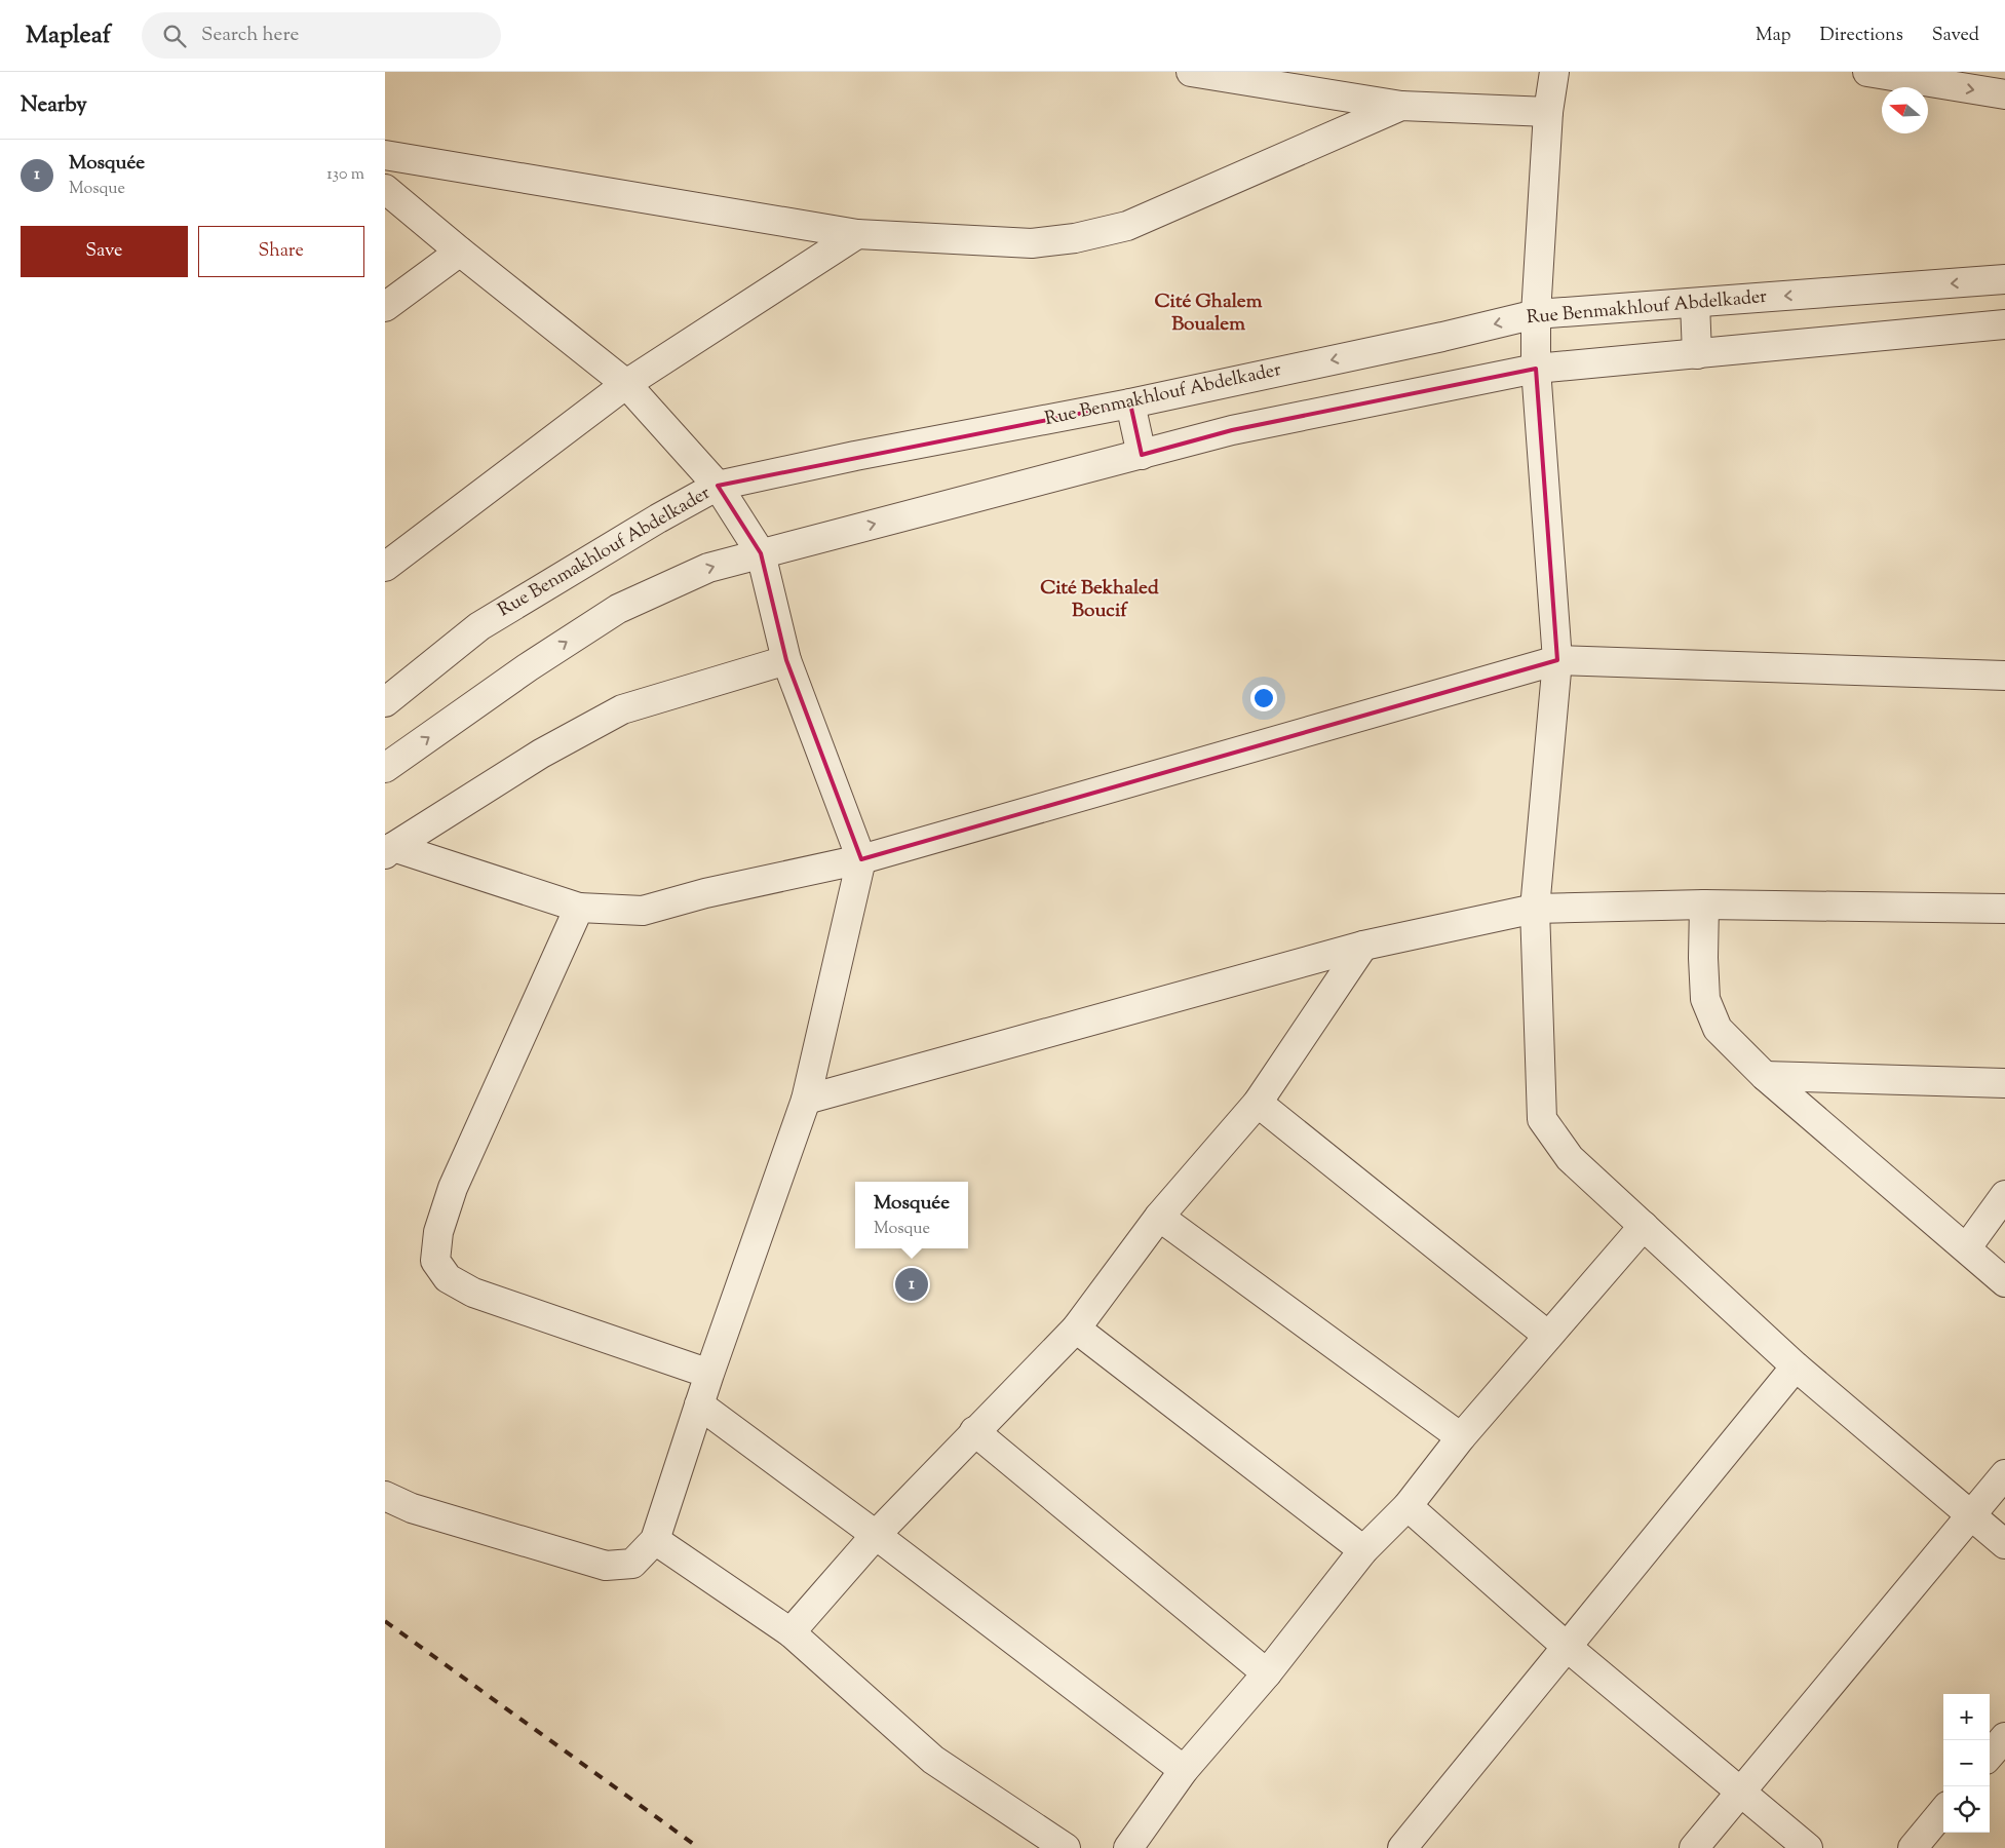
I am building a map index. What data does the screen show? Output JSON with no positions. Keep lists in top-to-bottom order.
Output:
{
  "streets": {
    "street": ["Rue Benmakhlouf Abdelkader"]
  },
  "districts": ["Cité Ghalem Boualem", "Cité Bekhaled Boucif"],
  "north": "left",
  "page": {
    "header": "Mapleaf",
    "search": "Search here",
    "nav": ["Map", "Directions", "Saved"],
    "heading": "Nearby",
    "list": [
      {
        "mark": "1",
        "name": "Mosquée",
        "note": "Mosque",
        "value": "130 m"
      }
    ],
    "buttons": ["Save", "Share"],
    "popup": ["Mosquée", "Mosque"],
    "pins": "1",
    "map_buttons": ["+", "−"]
  }
}
